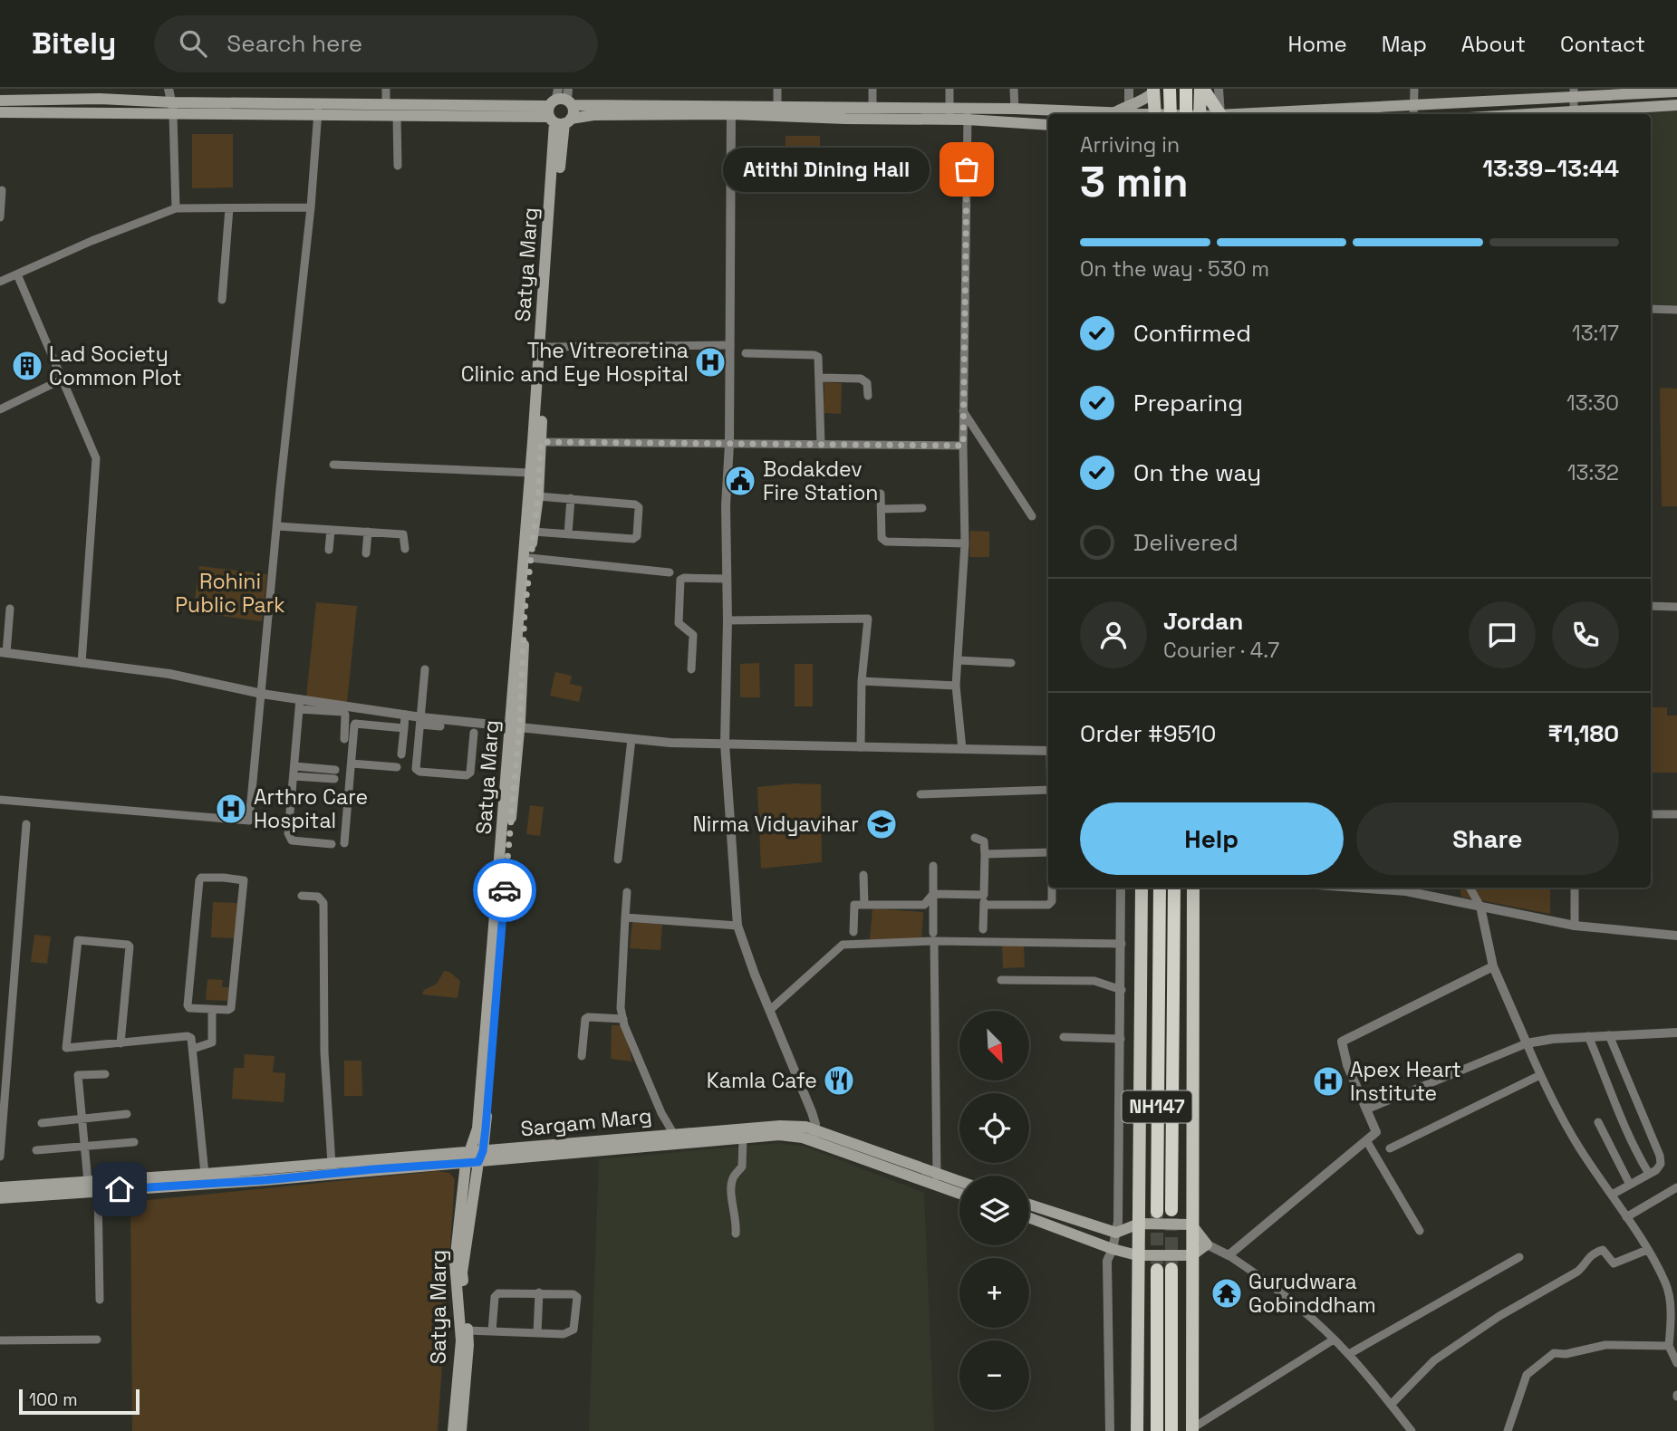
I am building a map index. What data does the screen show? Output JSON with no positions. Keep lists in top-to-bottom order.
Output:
{
  "streets": {
    "highway": ["NH147"],
    "main road": ["Satya Marg", "Sargam Marg"]
  },
  "crossings": [
    ["Satya Marg", "Sargam Marg"]
  ],
  "parks": ["Rohini Public Park"],
  "places": {
    "other": ["Atithi Dining Hall"],
    "hospital": ["The Vitreoretina Clinic and Eye Hospital", "Arthro Care Hospital", "Apex Heart Institute"],
    "building": ["Lad Society Common Plot"],
    "public building": ["Bodakdev Fire Station"],
    "school or university": ["Nirma Vidyavihar"],
    "restaurant": ["Kamla Cafe"],
    "temple": ["Gurudwara Gobinddham"]
  },
  "scale_bar": "100 m",
  "north": "bottom right",
  "page": {
    "header": "Bitely",
    "search": "Search here",
    "nav": [
      "Home",
      "Map",
      "About",
      "Contact"
    ],
    "heading": ["3 min", "Arriving in", "13:39–13:44"],
    "panel": [
      "Jordan",
      "Courier · 4.7",
      "Order #9510",
      "₹1,180"
    ],
    "bubble": "Atithi Dining Hall",
    "bar": "On the way · 530 m",
    "list": [
      ["Confirmed", "13:17"],
      ["Preparing", "13:30"],
      ["On the way", "13:32"],
      "Delivered"
    ],
    "buttons": ["Help", "Share"],
    "map_buttons": ["+", "−"],
    "scale": "100 m"
  }
}
